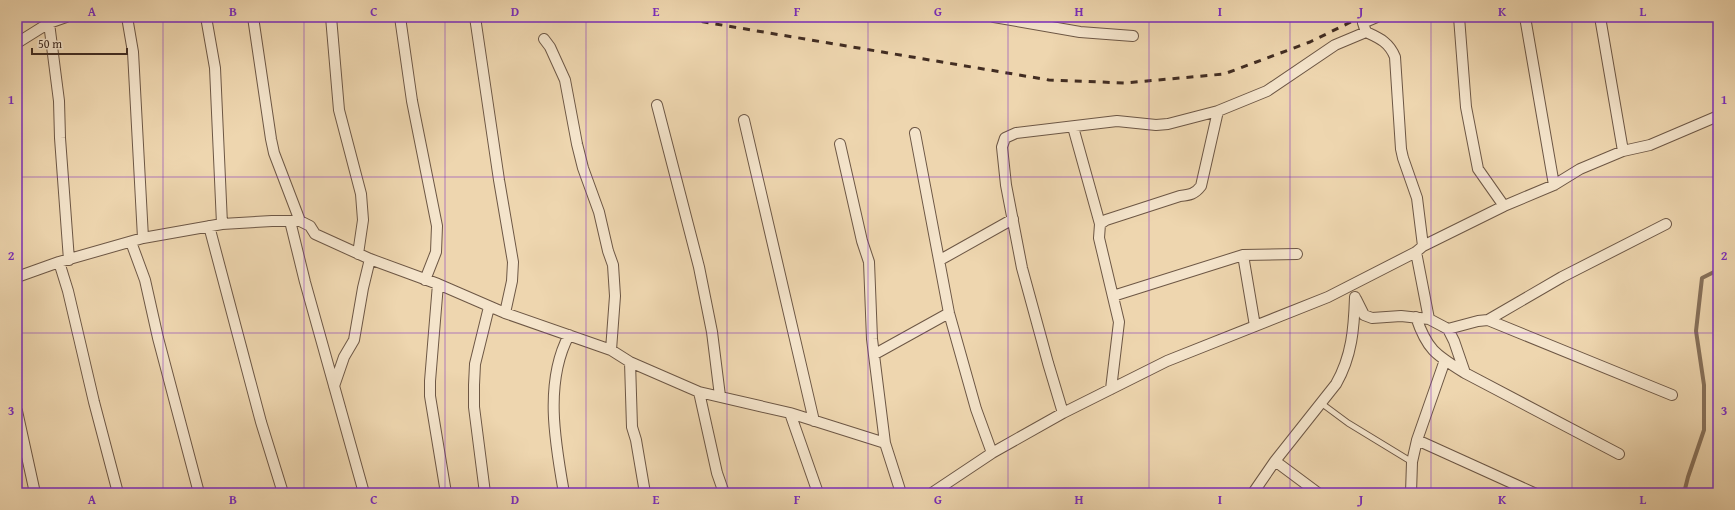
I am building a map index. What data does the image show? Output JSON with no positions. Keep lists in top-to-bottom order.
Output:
{
  "scale_bar": "50 m",
  "grid": {
    "columns": [
      "A",
      "B",
      "C",
      "D",
      "E",
      "F",
      "G",
      "H",
      "I",
      "J",
      "K",
      "L"
    ],
    "rows": ["1", "2", "3"]
  }
}
